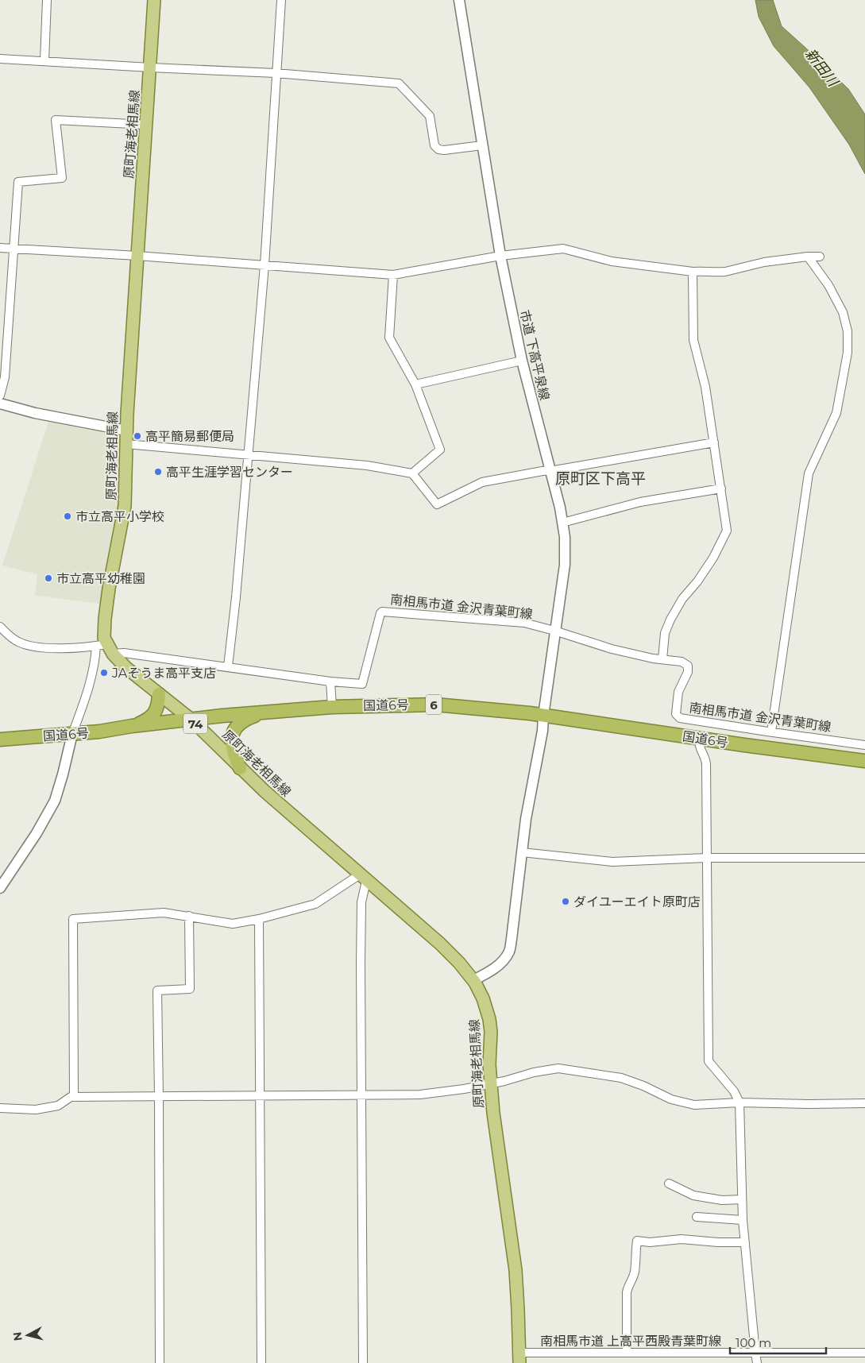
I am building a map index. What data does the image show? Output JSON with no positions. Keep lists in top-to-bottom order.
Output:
{
  "streets": {
    "highway": ["6", "国道6号"],
    "main road": ["原町海老相馬線", "74"],
    "street": ["市道 下高平泉線", "南相馬市道 金沢青葉町線", "南相馬市道 上高平西殿青葉町線"]
  },
  "crossings": [
    ["原町海老相馬線", "市道 下高平泉線"],
    ["原町海老相馬線", "南相馬市道 金沢青葉町線"],
    ["原町海老相馬線", "国道6号"],
    ["原町海老相馬線", "南相馬市道 上高平西殿青葉町線"],
    ["市道 下高平泉線", "南相馬市道 金沢青葉町線"],
    ["市道 下高平泉線", "国道6号"]
  ],
  "districts": ["原町区下高平"],
  "water": ["新田川"],
  "places": [
    "高平簡易郵便局",
    "高平生涯学習センター",
    "市立高平小学校",
    "市立高平幼稚園",
    "JAそうま高平支店",
    "ダイユーエイト原町店"
  ],
  "scale_bar": "100 m",
  "north": "left"
}
